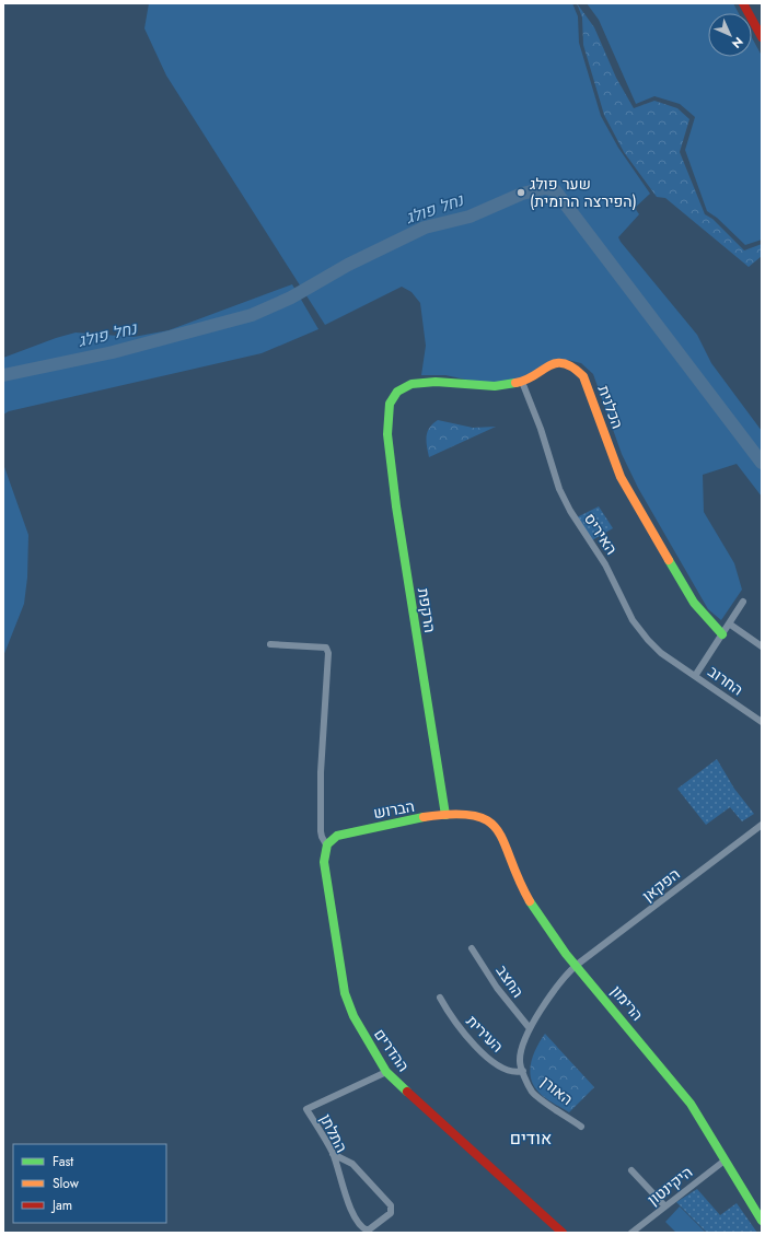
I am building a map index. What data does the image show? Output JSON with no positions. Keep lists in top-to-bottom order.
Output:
{
  "streets": {
    "main road": [
      "הכלנית",
      "הרקפת",
      "הברוש",
      "הרימון",
      "ההדרים"
    ],
    "street": [
      "האיריס",
      "החרוב",
      "הפקאן",
      "החצב",
      "העירית",
      "האורן",
      "התלתן",
      "היקינטון"
    ]
  },
  "crossings": [
    ["הכלנית", "האיריס"],
    ["הכלנית", "הרקפת"],
    ["האיריס", "החרוב"],
    ["הרקפת", "הברוש"],
    ["הברוש", "הרימון"],
    ["הברוש", "ההדרים"],
    ["הפקאן", "החצב"],
    ["הפקאן", "הרימון"],
    ["הרימון", "היקינטון"],
    ["העירית", "האורן"],
    ["ההדרים", "התלתן"]
  ],
  "districts": ["אודים"],
  "water": ["נחל פולג"],
  "places": ["שער פולג (הפירצה הרומית)"],
  "legend": ["Fast", "Slow", "Jam"],
  "north": "bottom right"
}
